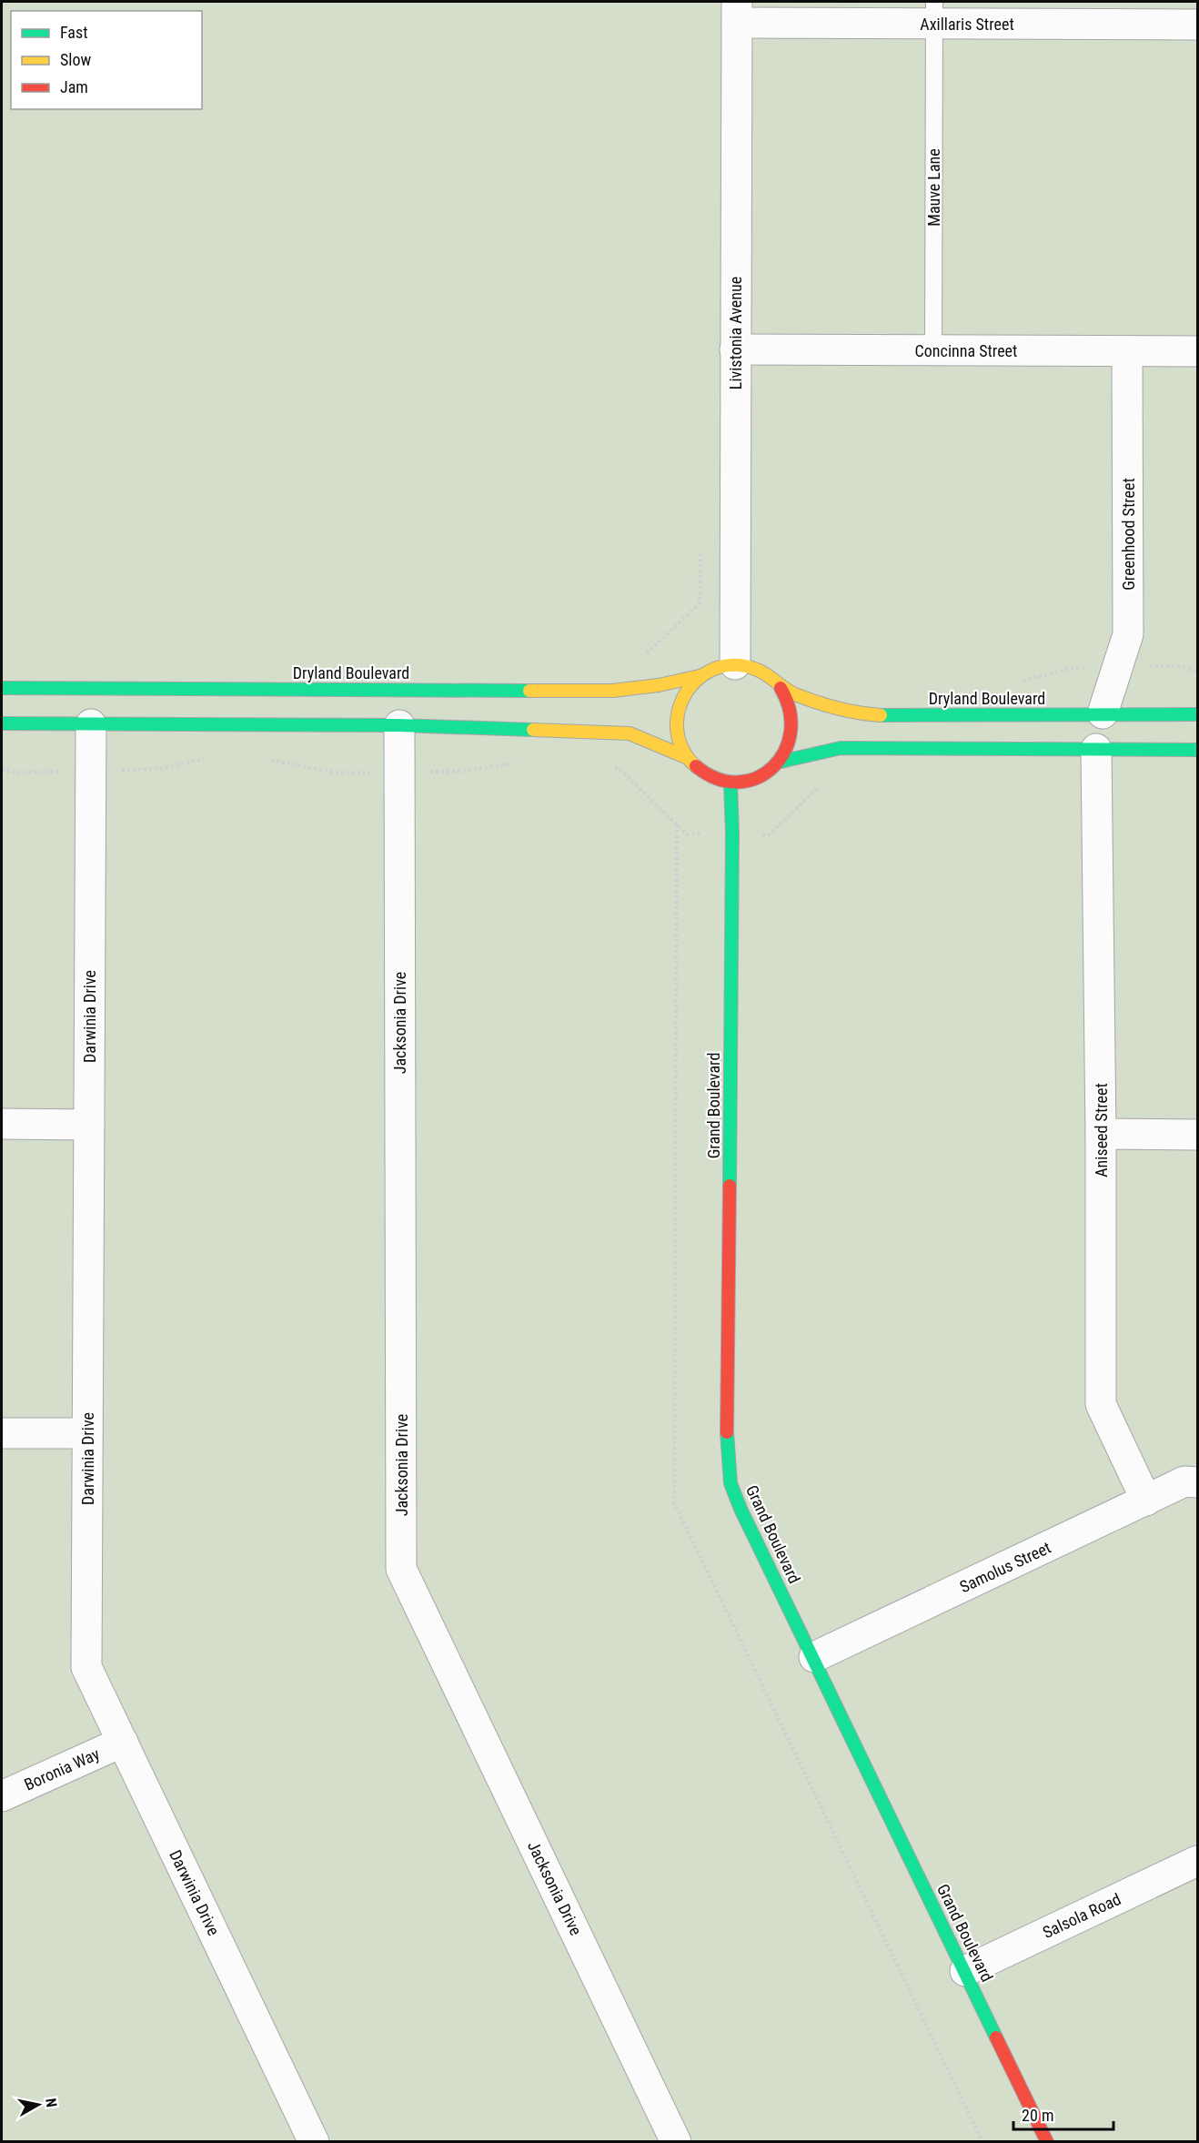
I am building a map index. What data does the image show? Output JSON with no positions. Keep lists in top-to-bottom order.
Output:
{
  "streets": {
    "street": [
      "Axillaris Street",
      "Livistonia Avenue",
      "Concinna Street",
      "Greenhood Street",
      "Dryland Boulevard",
      "Darwinia Drive",
      "Jacksonia Drive",
      "Grand Boulevard",
      "Aniseed Street",
      "Samolus Street",
      "Boronia Way",
      "Salsola Road"
    ],
    "lane": ["Mauve Lane"]
  },
  "crossings": [
    ["Axillaris Street", "Mauve Lane"],
    ["Axillaris Street", "Livistonia Avenue"],
    ["Mauve Lane", "Concinna Street"],
    ["Livistonia Avenue", "Concinna Street"],
    ["Livistonia Avenue", "Dryland Boulevard"],
    ["Livistonia Avenue", "Grand Boulevard"],
    ["Concinna Street", "Greenhood Street"],
    ["Greenhood Street", "Dryland Boulevard"],
    ["Dryland Boulevard", "Grand Boulevard"],
    ["Darwinia Drive", "Boronia Way"],
    ["Grand Boulevard", "Samolus Street"],
    ["Grand Boulevard", "Salsola Road"],
    ["Aniseed Street", "Samolus Street"]
  ],
  "legend": ["Fast", "Slow", "Jam"],
  "scale_bar": "20 m",
  "north": "right"
}
